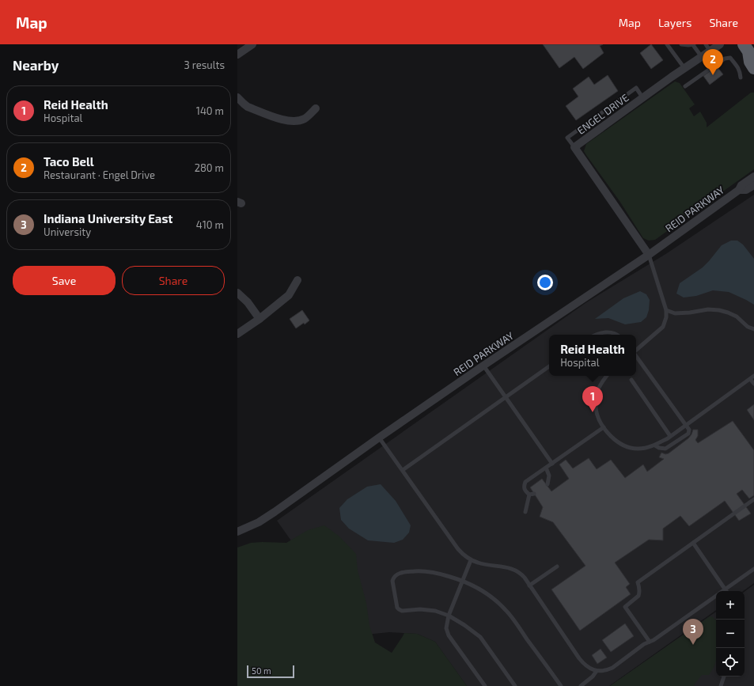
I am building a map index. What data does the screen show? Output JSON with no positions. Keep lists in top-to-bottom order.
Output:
{
  "streets": {
    "street": ["ENGEL DRIVE", "REID PARKWAY"]
  },
  "crossings": [
    ["ENGEL DRIVE", "REID PARKWAY"]
  ],
  "scale_bar": "50 m",
  "page": {
    "header": "Map",
    "nav": ["Map", "Layers", "Share"],
    "heading": ["Nearby", "3 results"],
    "pins": ["2", "1", "3"],
    "list": [
      {
        "mark": "1",
        "name": "Reid Health",
        "note": "Hospital",
        "value": "140 m"
      },
      {
        "mark": "2",
        "name": "Taco Bell",
        "note": "Restaurant · Engel Drive",
        "value": "280 m"
      },
      {
        "mark": "3",
        "name": "Indiana University East",
        "note": "University",
        "value": "410 m"
      }
    ],
    "buttons": ["Save", "Share"],
    "popup": ["Reid Health", "Hospital"],
    "map_buttons": ["+", "−"],
    "scale": "50 m"
  }
}
